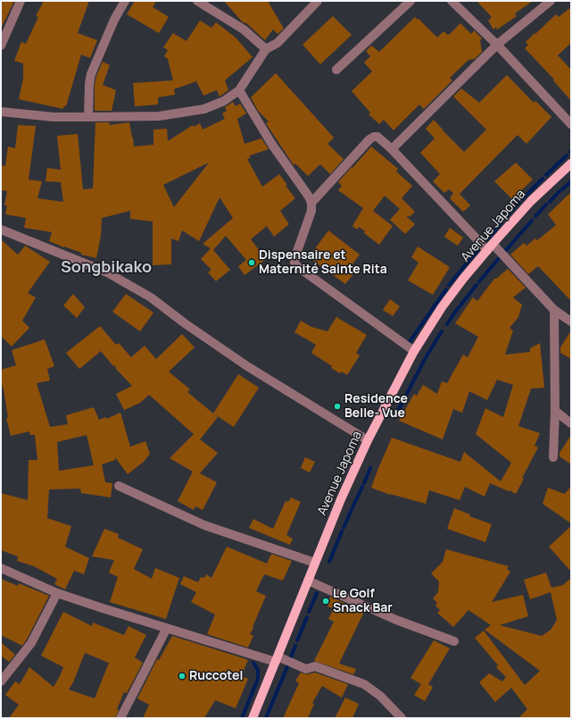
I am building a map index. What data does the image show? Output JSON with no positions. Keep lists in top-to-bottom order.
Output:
{
  "streets": {
    "main road": ["Avenue Japoma"]
  },
  "districts": ["Songbikako"],
  "places": [
    "Dispensaire et Maternité Sainte Rita",
    "Residence Belle- Vue",
    "Le Golf Snack Bar",
    "Ruccotel"
  ]
}
